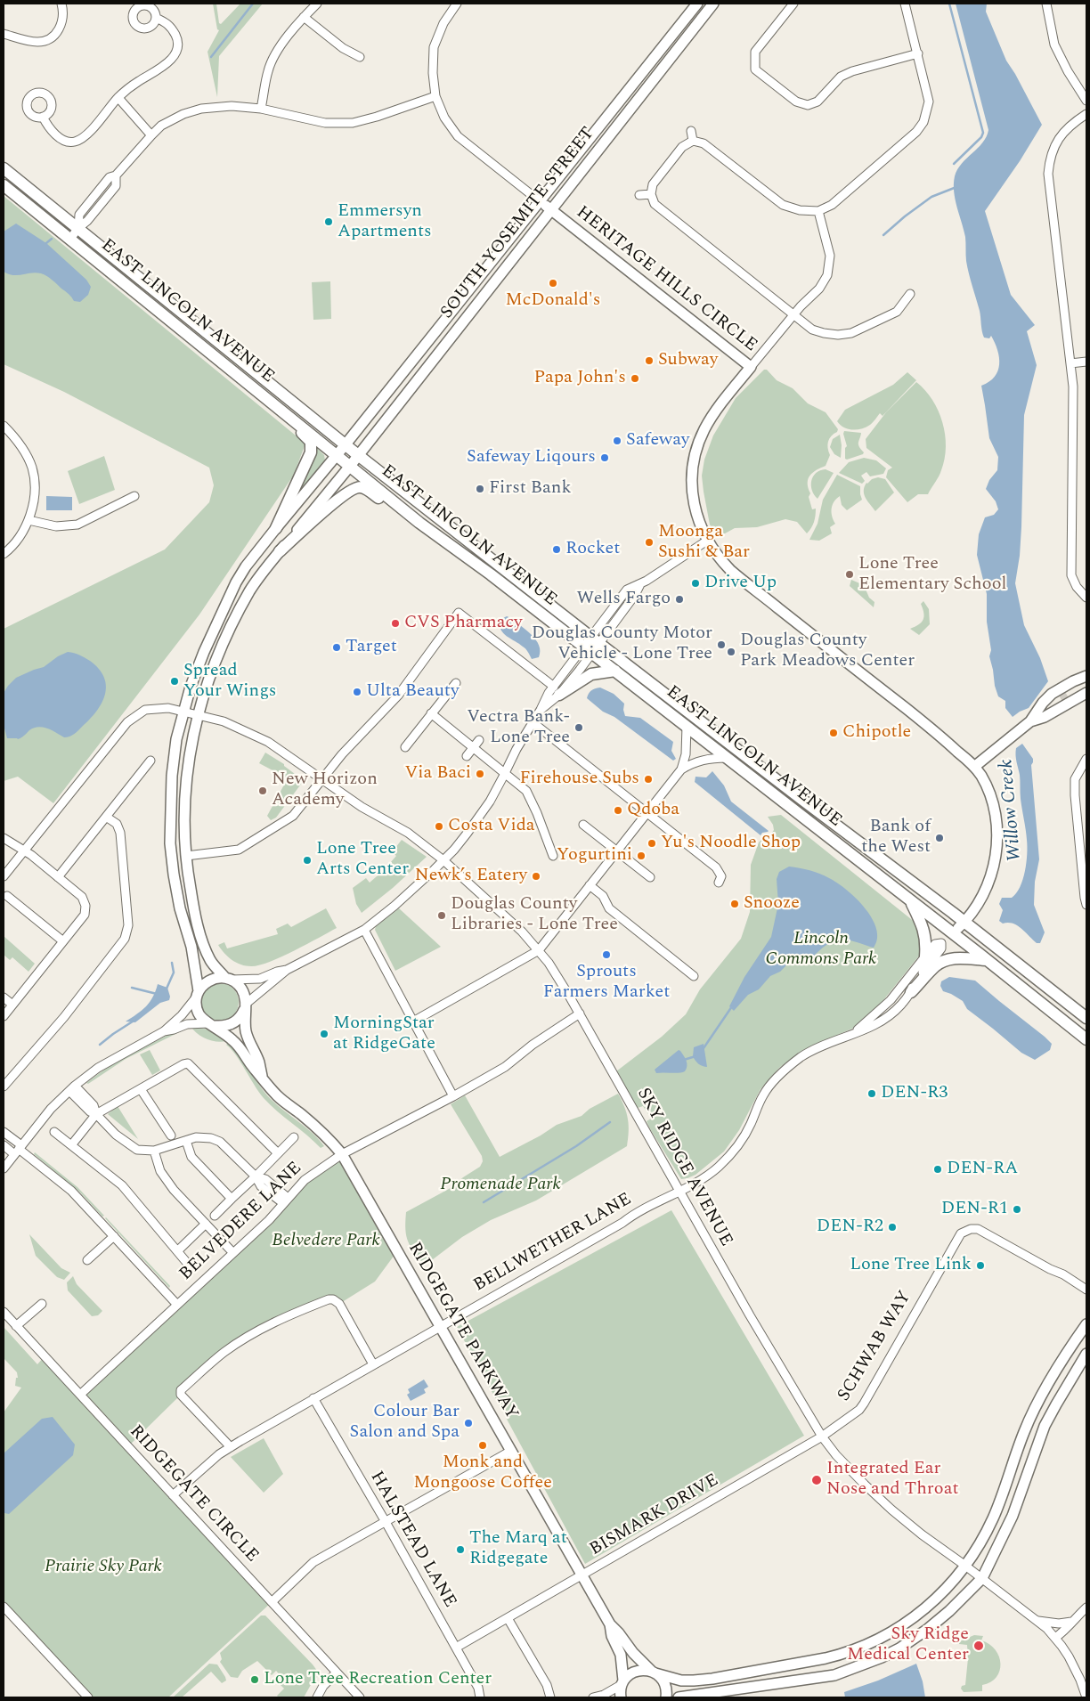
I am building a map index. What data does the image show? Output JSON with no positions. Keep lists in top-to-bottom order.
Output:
{
  "streets": {
    "main road": [
      "SOUTH YOSEMITE STREET",
      "HERITAGE HILLS CIRCLE",
      "EAST LINCOLN AVENUE",
      "RIDGEGATE PARKWAY"
    ],
    "street": [
      "SKY RIDGE AVENUE",
      "BELVEDERE LANE",
      "BELLWETHER LANE",
      "SCHWAB WAY",
      "RIDGEGATE CIRCLE",
      "BISMARK DRIVE",
      "HALSTEAD LANE"
    ]
  },
  "crossings": [
    ["SOUTH YOSEMITE STREET", "HERITAGE HILLS CIRCLE"],
    ["SOUTH YOSEMITE STREET", "EAST LINCOLN AVENUE"],
    ["SOUTH YOSEMITE STREET", "RIDGEGATE PARKWAY"],
    ["HERITAGE HILLS CIRCLE", "EAST LINCOLN AVENUE"],
    ["EAST LINCOLN AVENUE", "RIDGEGATE PARKWAY"],
    ["SKY RIDGE AVENUE", "BELVEDERE LANE"],
    ["SKY RIDGE AVENUE", "BELLWETHER LANE"],
    ["SKY RIDGE AVENUE", "RIDGEGATE PARKWAY"],
    ["SKY RIDGE AVENUE", "SCHWAB WAY"],
    ["SKY RIDGE AVENUE", "BISMARK DRIVE"],
    ["BELVEDERE LANE", "RIDGEGATE PARKWAY"],
    ["BELVEDERE LANE", "RIDGEGATE CIRCLE"],
    ["BELLWETHER LANE", "RIDGEGATE PARKWAY"],
    ["BELLWETHER LANE", "RIDGEGATE CIRCLE"],
    ["BELLWETHER LANE", "HALSTEAD LANE"],
    ["RIDGEGATE PARKWAY", "BISMARK DRIVE"],
    ["SCHWAB WAY", "BISMARK DRIVE"],
    ["BISMARK DRIVE", "HALSTEAD LANE"]
  ],
  "water": ["Willow Creek"],
  "parks": [
    "Lincoln Commons Park",
    "Promenade Park",
    "Belvedere Park",
    "Prairie Sky Park"
  ],
  "places": [
    "Emmersyn Apartments",
    "McDonald's",
    "Subway",
    "Papa John's",
    "Safeway",
    "Safeway Liqours",
    "First Bank",
    "Moonga Sushi & Bar",
    "Rocket",
    "Lone Tree Elementary School",
    "Drive Up",
    "Wells Fargo",
    "CVS Pharmacy",
    "Douglas County Motor Vehicle - Lone Tree",
    "Target",
    "Douglas County Park Meadows Center",
    "Spread Your Wings",
    "Ulta Beauty",
    "Vectra Bank- Lone Tree",
    "Chipotle",
    "Via Baci",
    "Firehouse Subs",
    "New Horizon Academy",
    "Qdoba",
    "Costa Vida",
    "Bank of the West",
    "Yu's Noodle Shop",
    "Yogurtini",
    "Lone Tree Arts Center",
    "Newk’s Eatery",
    "Snooze",
    "Douglas County Libraries - Lone Tree",
    "Sprouts Farmers Market",
    "MorningStar at RidgeGate",
    "DEN-R3",
    "DEN-RA",
    "DEN-R1",
    "DEN-R2",
    "Lone Tree Link",
    "Colour Bar Salon and Spa",
    "Monk and Mongoose Coffee",
    "Integrated Ear Nose and Throat",
    "The Marq at Ridgegate",
    "Sky Ridge Medical Center",
    "Lone Tree Recreation Center"
  ]
}
